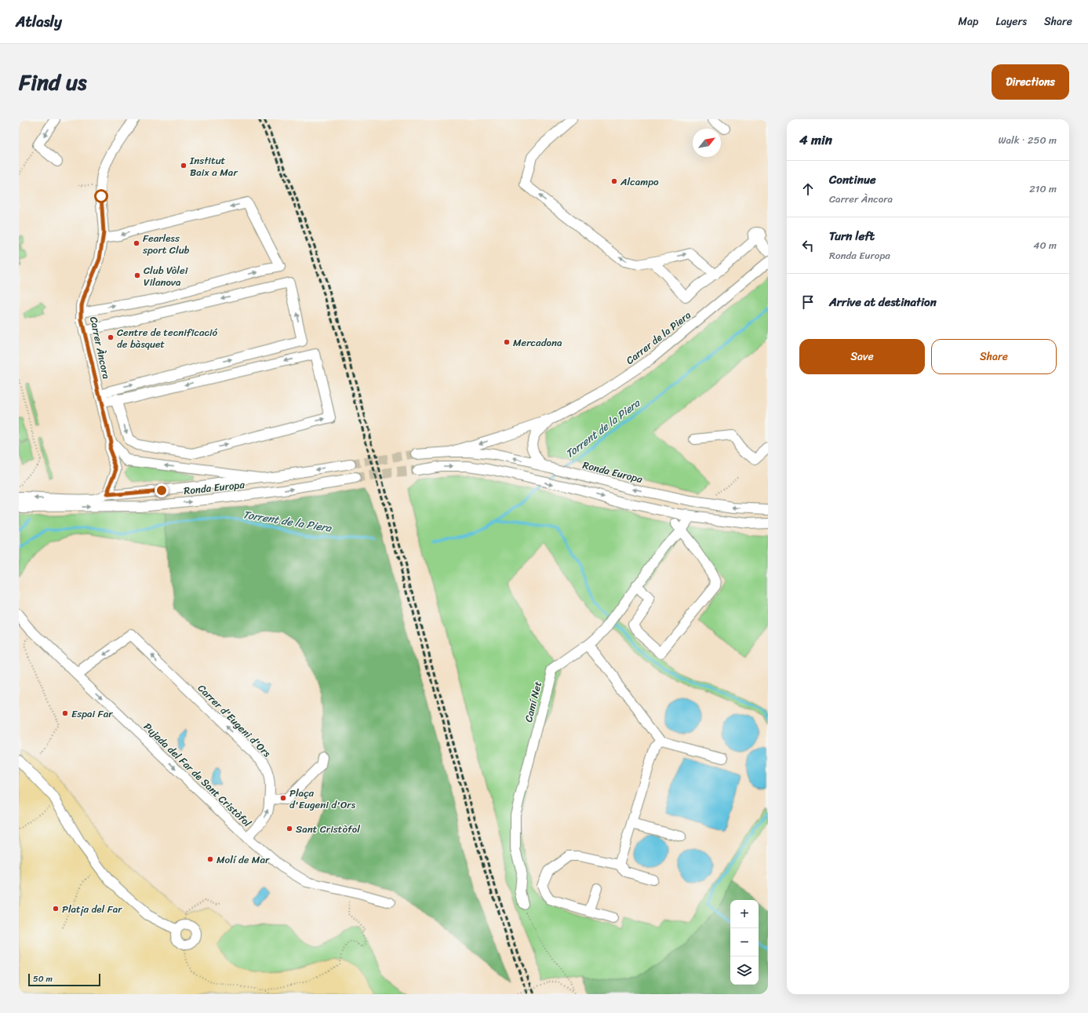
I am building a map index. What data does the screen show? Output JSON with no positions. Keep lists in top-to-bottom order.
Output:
{
  "streets": {
    "street": [
      "Carrer de la Piera",
      "Carrer Àncora",
      "Ronda Europa",
      "Camí Net",
      "Carrer d'Eugeni d'Ors",
      "Pujada del Far de Sant Cristòfol"
    ]
  },
  "crossings": [
    ["Carrer de la Piera", "Ronda Europa"],
    ["Carrer d'Eugeni d'Ors", "Pujada del Far de Sant Cristòfol"]
  ],
  "one_way": ["Pujada del Far de Sant Cristòfol"],
  "water": ["Torrent de la Piera"],
  "places": [
    "Institut Baix a Mar",
    "Alcampo",
    "Fearless sport Club",
    "Club Vòlei Vilanova",
    "Centre de tecnificació de bàsquet",
    "Mercadona",
    "Espai Far",
    "Plaça d'Eugeni d'Ors",
    "Sant Cristòfol",
    "Molí de Mar",
    "Platja del Far"
  ],
  "scale_bar": "50 m",
  "north": "top right",
  "page": {
    "header": "Atlasly",
    "nav": ["Map", "Layers", "Share"],
    "title": "Find us",
    "buttons": [
      "Directions",
      ["Save", "Share"]
    ],
    "heading": ["4 min", "Walk · 250 m"],
    "list": [
      ["Continue", "Carrer Àncora", "210 m"],
      ["Turn left", "Ronda Europa", "40 m"],
      "Arrive at destination"
    ],
    "map_buttons": ["+", "−"],
    "scale": "50 m"
  }
}
